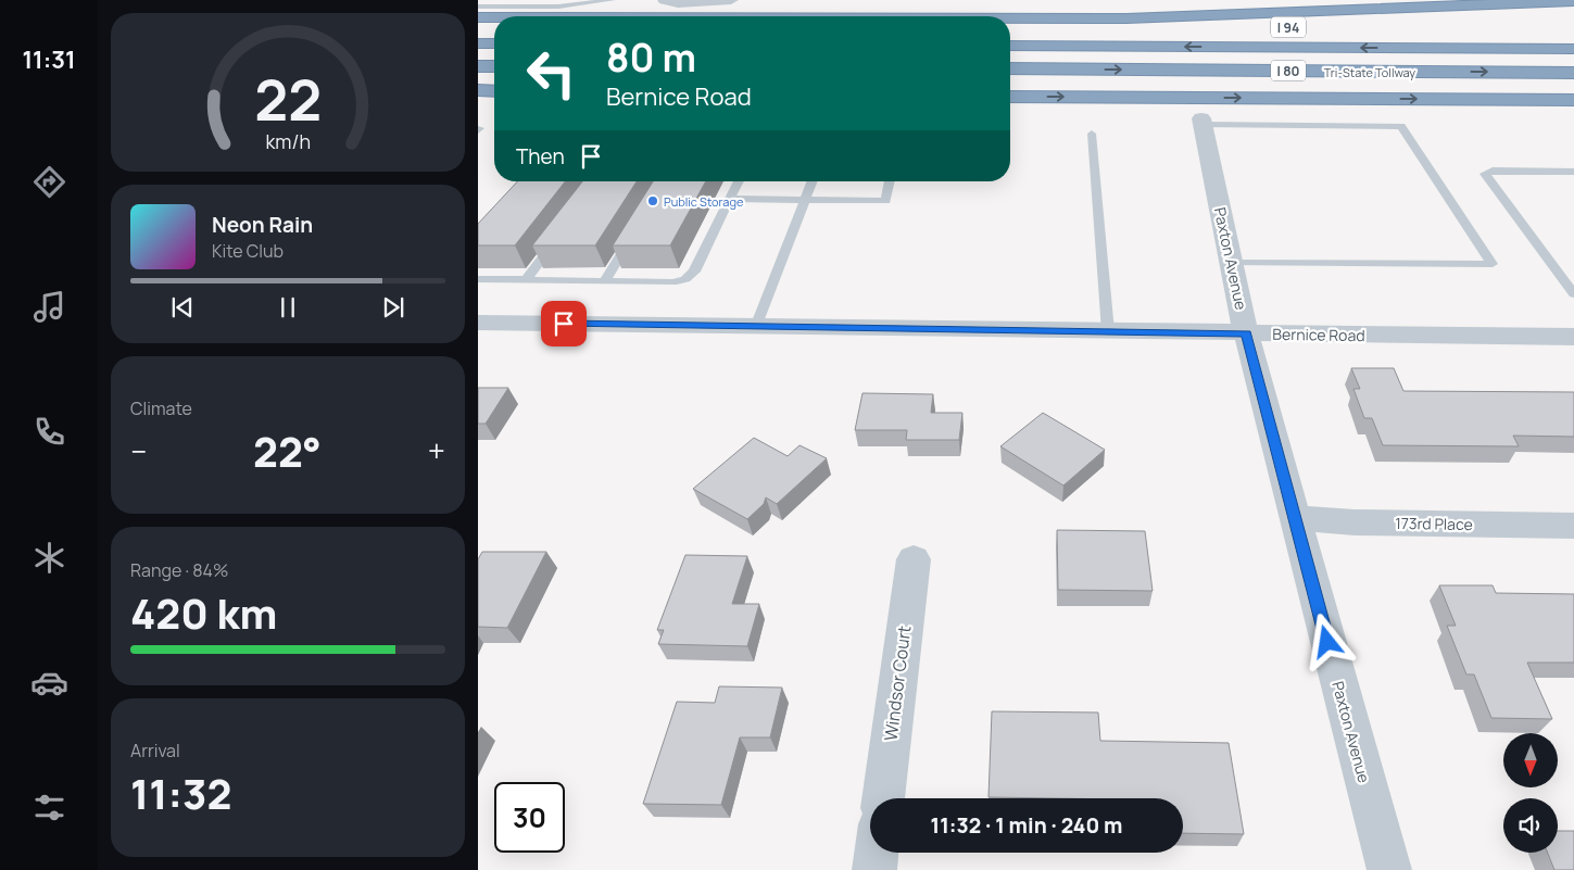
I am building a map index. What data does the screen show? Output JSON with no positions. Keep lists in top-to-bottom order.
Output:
{
  "streets": {
    "highway": ["I 94", "I 80", "Tri-State Tollway"],
    "street": [
      "Paxton Avenue",
      "Bernice Road",
      "173rd Place",
      "Windsor Court"
    ]
  },
  "crossings": [
    ["Paxton Avenue", "Bernice Road"],
    ["Paxton Avenue", "173rd Place"]
  ],
  "places": ["Public Storage"],
  "north": "bottom",
  "page": {
    "tabs": "11:31",
    "turn": ["80 m", "Bernice Road"],
    "then": "Then",
    "song": ["Neon Rain", "Kite Club"],
    "tile": [
      "Climate",
      ["Range · 84%", "420 km"],
      ["Arrival", "11:32"]
    ],
    "heat": ["−", "22°", "+"],
    "limit": "30",
    "trip": "11:32 · 1 min · 240 m",
    "gauge": ["22", "km/h"]
  }
}
